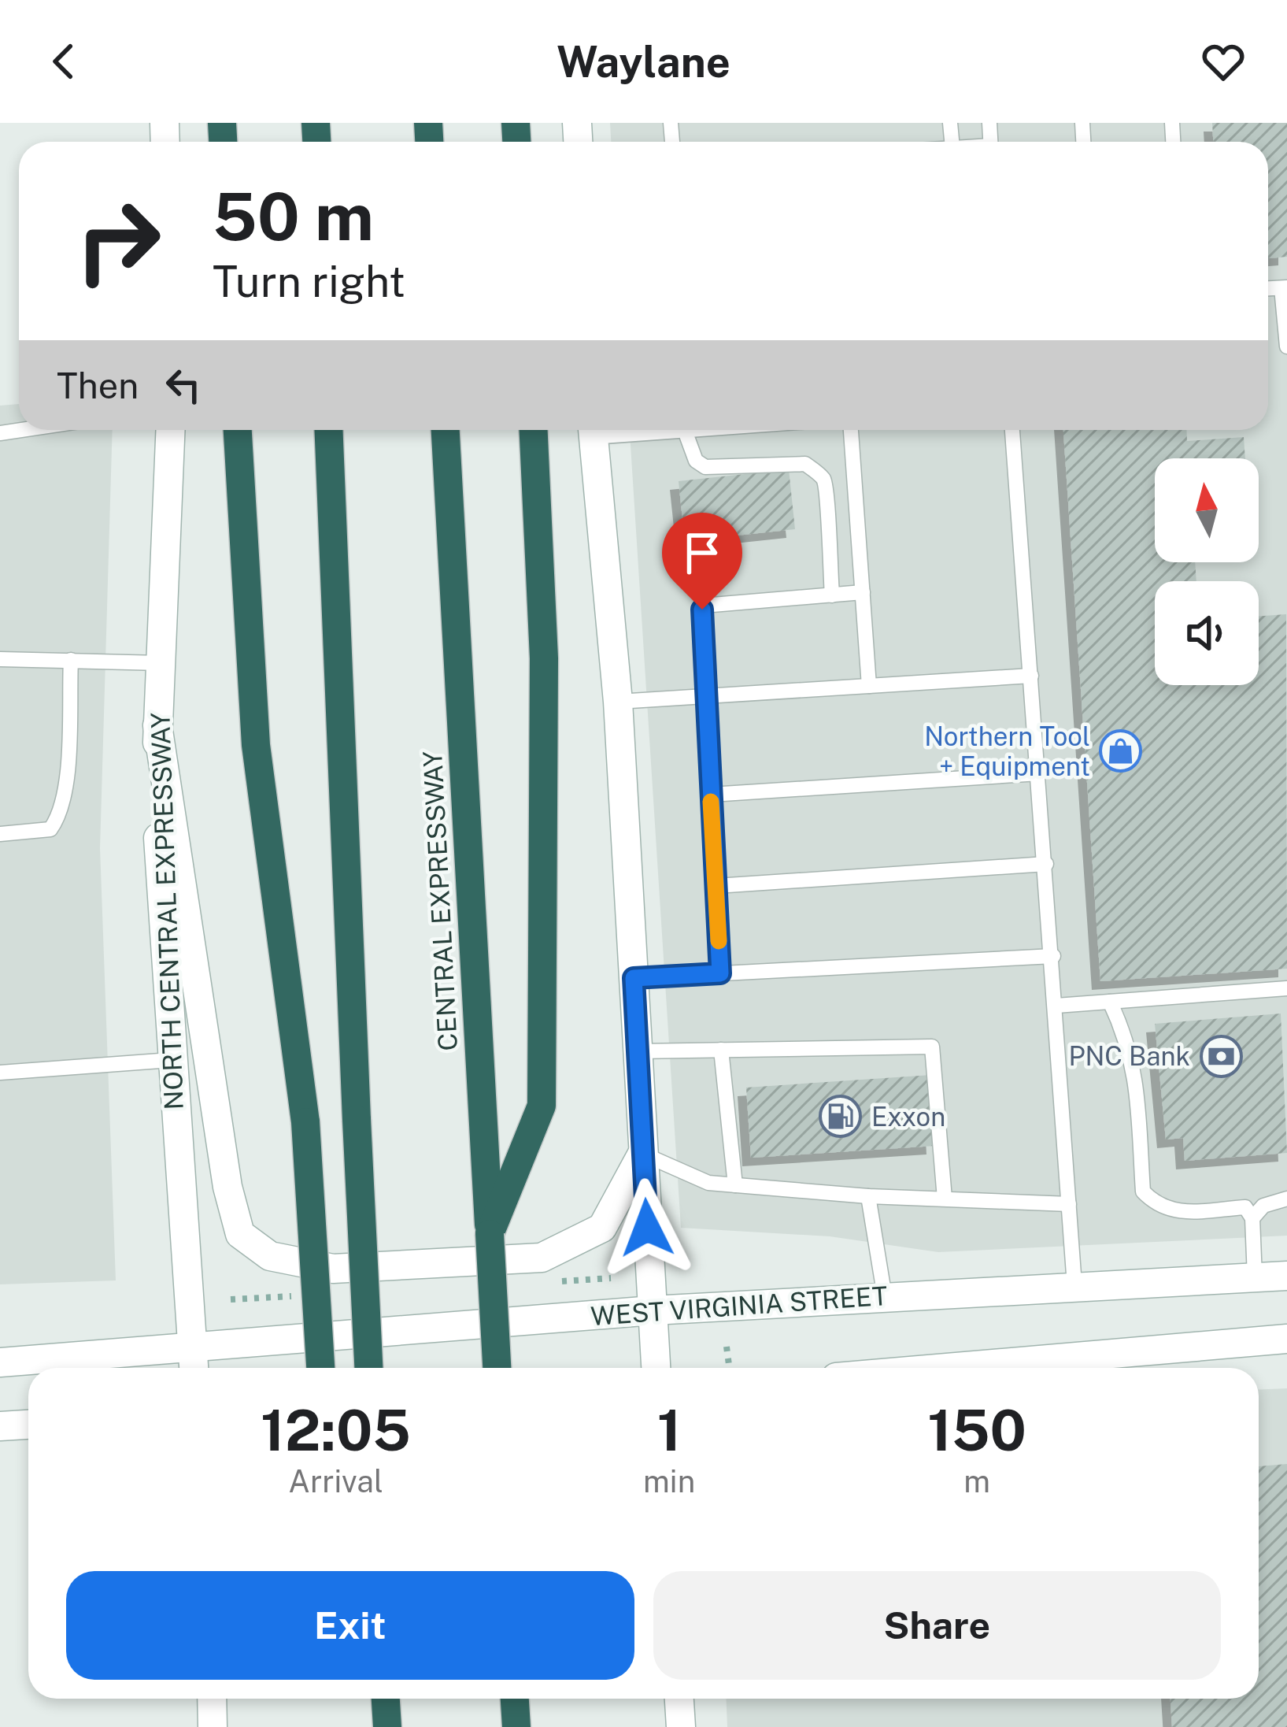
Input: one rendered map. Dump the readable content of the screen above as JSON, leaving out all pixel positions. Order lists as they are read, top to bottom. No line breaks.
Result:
{"streets":{"highway":["CENTRAL EXPRESSWAY"],"main road":["NORTH CENTRAL EXPRESSWAY","WEST VIRGINIA STREET"]},"crossings":[["NORTH CENTRAL EXPRESSWAY","WEST VIRGINIA STREET"]],"places":{"shop":["Northern Tool + Equipment"],"bank":["PNC Bank"],"fuel station":["Exxon"]},"north":"top","page":{"header":"Waylane","turn":["50 m","Turn right"],"then":"Then","eta":["12:05","Arrival","1","min","150","m"],"buttons":["Exit","Share"]}}
